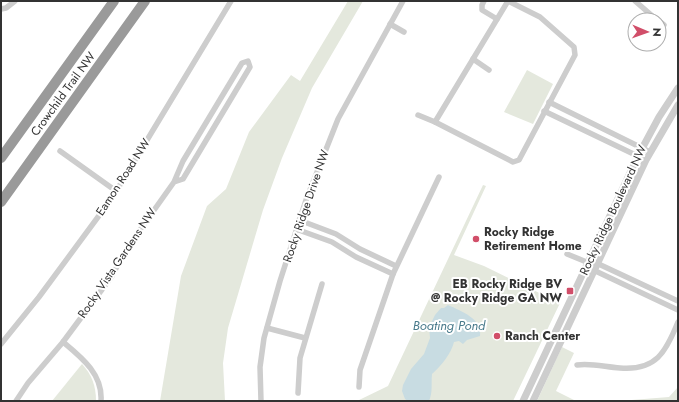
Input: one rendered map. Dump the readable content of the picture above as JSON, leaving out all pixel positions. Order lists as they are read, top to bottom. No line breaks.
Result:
{"streets":{"highway":["Crowchild Trail NW"],"street":["Eamon Road NW","Rocky Ridge Drive NW","Rocky Ridge Boulevard NW","Rocky Vista Gardens NW"]},"water":["Boating Pond"],"places":{"other":["Rocky Ridge Retirement Home","Ranch Center"],"transit":["EB Rocky Ridge BV @ Rocky Ridge GA NW"]},"north":"right"}
